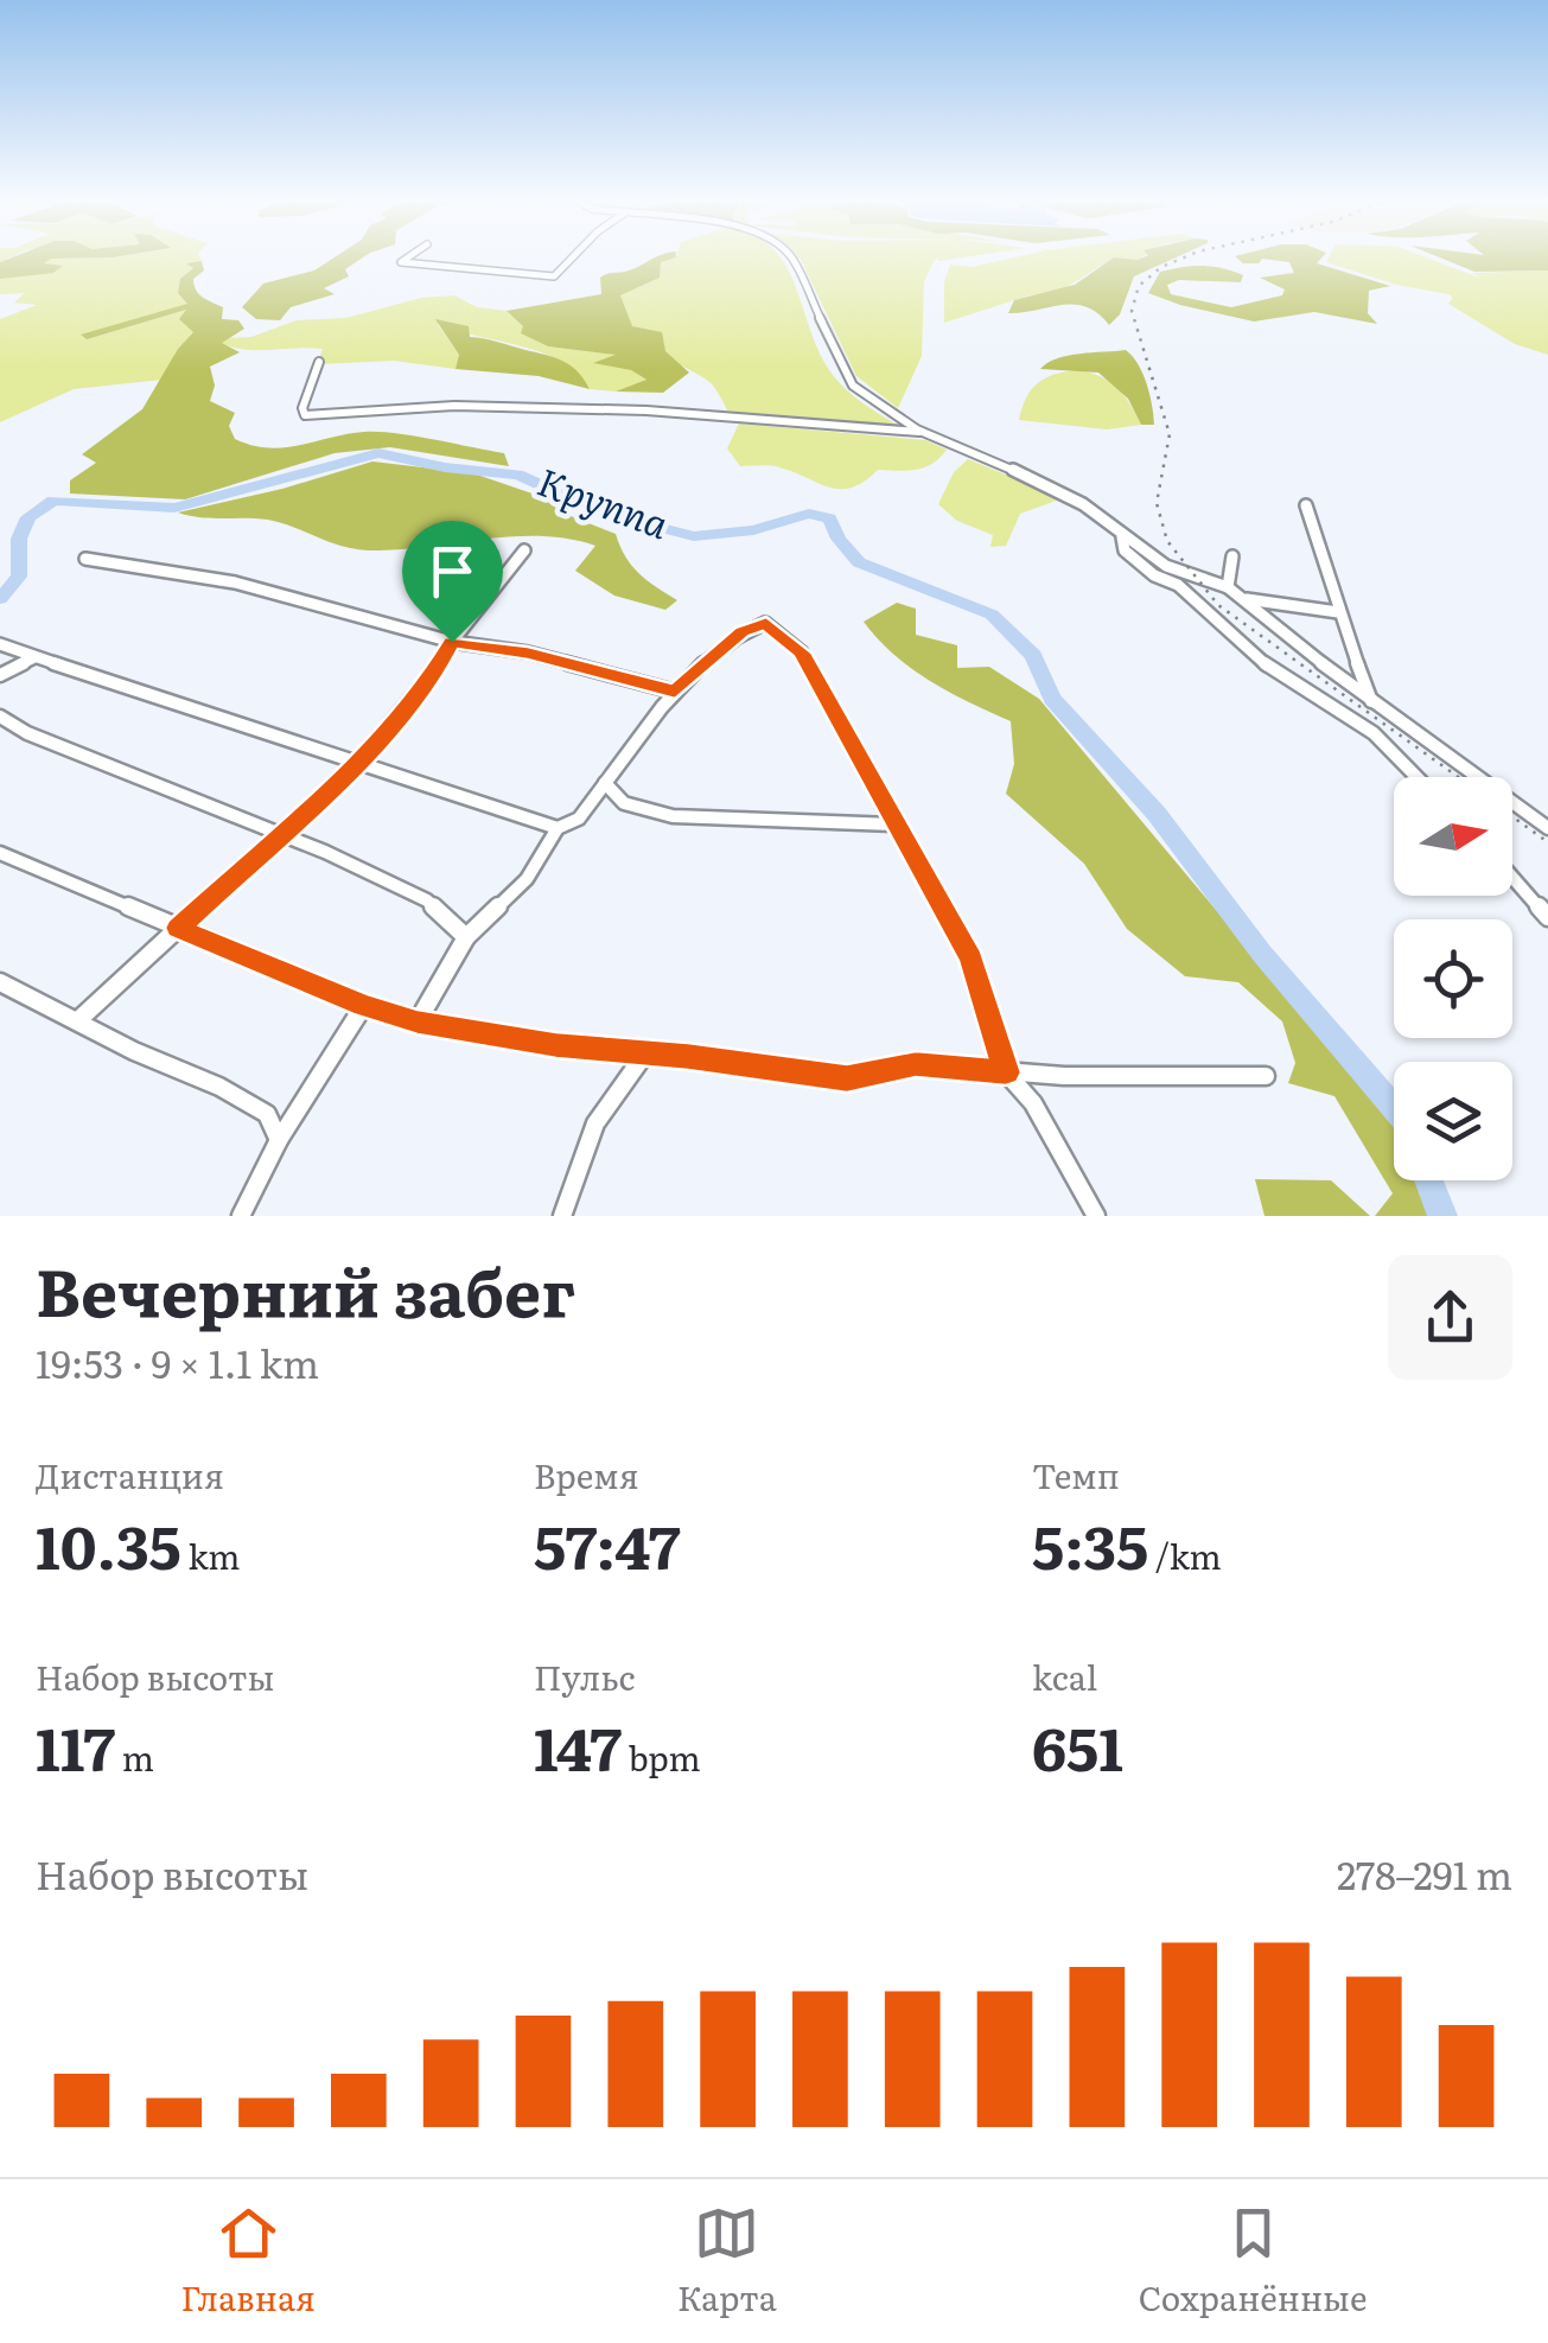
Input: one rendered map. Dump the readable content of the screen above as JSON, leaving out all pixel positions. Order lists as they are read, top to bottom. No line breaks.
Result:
{"water":["Круппа"],"north":"right","page":{"heading":["Вечерний забег","19:53 · 9 × 1.1 km"],"stats":[["Дистанция","10.35 km"],["Время","57:47"],["Темп","5:35 /km"],["Набор высоты","117 m"],["Пульс","147 bpm"],["kcal","651"]],"chart":["Набор высоты","278–291 m"],"tabs":["Главная","Карта","Сохранённые"]}}
